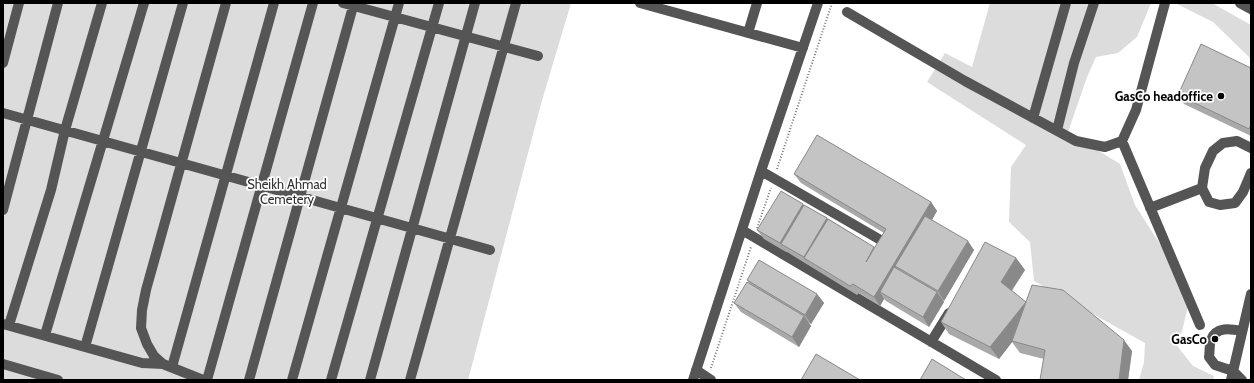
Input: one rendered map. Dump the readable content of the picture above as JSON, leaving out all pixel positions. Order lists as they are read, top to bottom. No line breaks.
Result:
{"parks":["Sheikh Ahmad Cemetery"],"places":["GasCo headoffice","GasCo"]}
